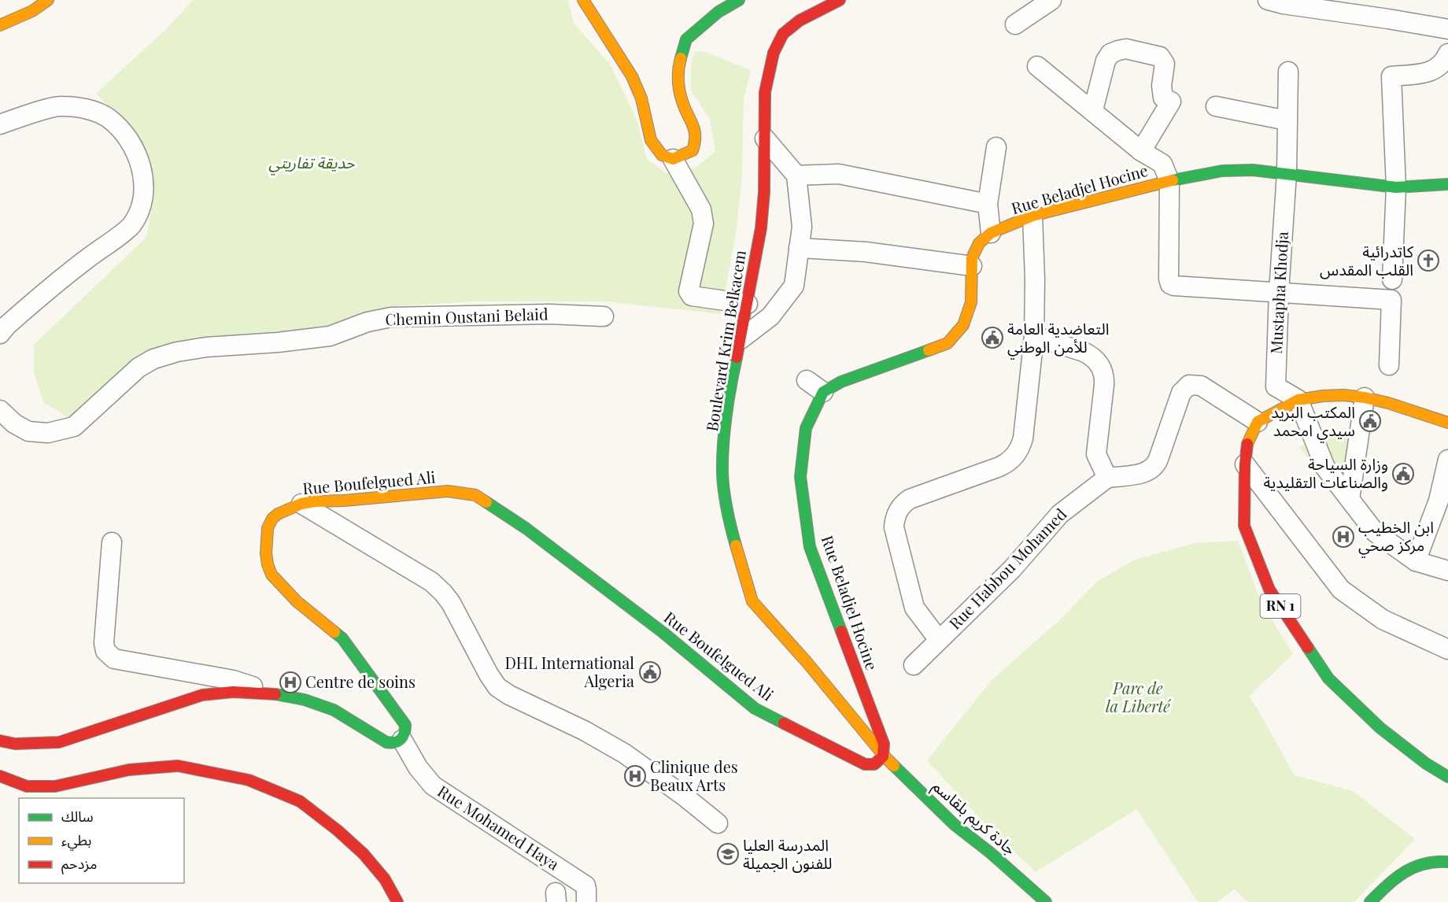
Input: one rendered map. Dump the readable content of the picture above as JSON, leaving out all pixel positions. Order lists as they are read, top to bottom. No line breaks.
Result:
{"streets":{"street":["Rue Beladjel Hocine","Mustapha Khodja","Chemin Oustani Belaid","Boulevard Krim Belkacem","Rue Boufelgued Ali","Rue Habbou Mohamed","RN 1","جادة كريم بلقاسم","Rue Mohamed Haya"]},"crossings":[["Rue Beladjel Hocine","Mustapha Khodja"],["Rue Beladjel Hocine","Boulevard Krim Belkacem"],["Rue Beladjel Hocine","Rue Boufelgued Ali"],["Rue Beladjel Hocine","جادة كريم بلقاسم"],["Boulevard Krim Belkacem","Rue Boufelgued Ali"],["Boulevard Krim Belkacem","جادة كريم بلقاسم"],["Rue Boufelgued Ali","جادة كريم بلقاسم"],["Rue Boufelgued Ali","Rue Mohamed Haya"]],"parks":["حديقة تفاريتي","Parc de la Liberté"],"places":{"church":["كاتدرائية القلب المقدس"],"public building":["التعاضدية العامة للأمن الوطني","المكتب البريد سيدي امحمد","وزارة السياحة والصناعات التقليدية","DHL International Algeria"],"hospital":["ابن الخطيب مركز صحي","Centre de soins","Clinique des Beaux Arts"],"school or university":["المدرسة العليا للفنون الجميلة"]},"legend":["سالك","بطيء","مزدحم"]}
